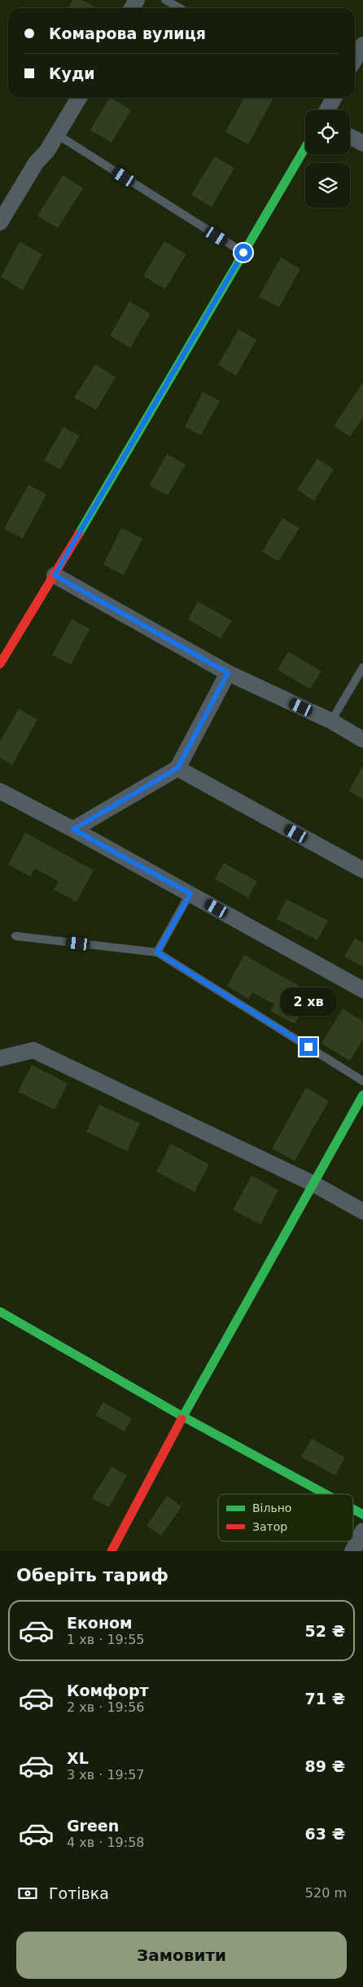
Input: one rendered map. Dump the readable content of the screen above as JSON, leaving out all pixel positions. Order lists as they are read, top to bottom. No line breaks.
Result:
{"legend":["Вільно","Затор"],"page":{"banner":["Комарова вулиця","Куди"],"bubble":"2 хв","heading":"Оберіть тариф","list":[{"name":"Економ","note":"1 хв · 19:55","value":"52 ₴"},{"name":"Комфорт","note":"2 хв · 19:56","value":"71 ₴"},{"name":"XL","note":"3 хв · 19:57","value":"89 ₴"},{"name":"Green","note":"4 хв · 19:58","value":"63 ₴"}],"pay":["Готівка","520 m"],"buttons":"Замовити"}}
